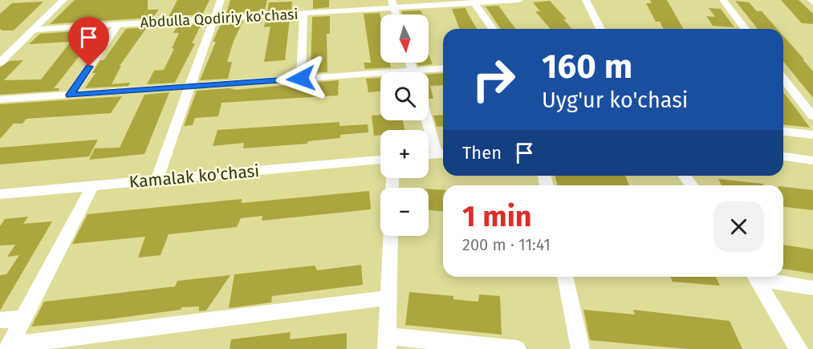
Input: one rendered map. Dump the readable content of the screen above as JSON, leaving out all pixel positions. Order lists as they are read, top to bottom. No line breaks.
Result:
{"streets":{"street":["Abdulla Qodiriy ko'chasi","Kamalak ko'chasi"]},"north":"bottom","page":{"map_buttons":["+","−"],"turn":["160 m","Uyg'ur ko'chasi"],"then":"Then","heading":["1 min","200 m · 11:41"]}}
